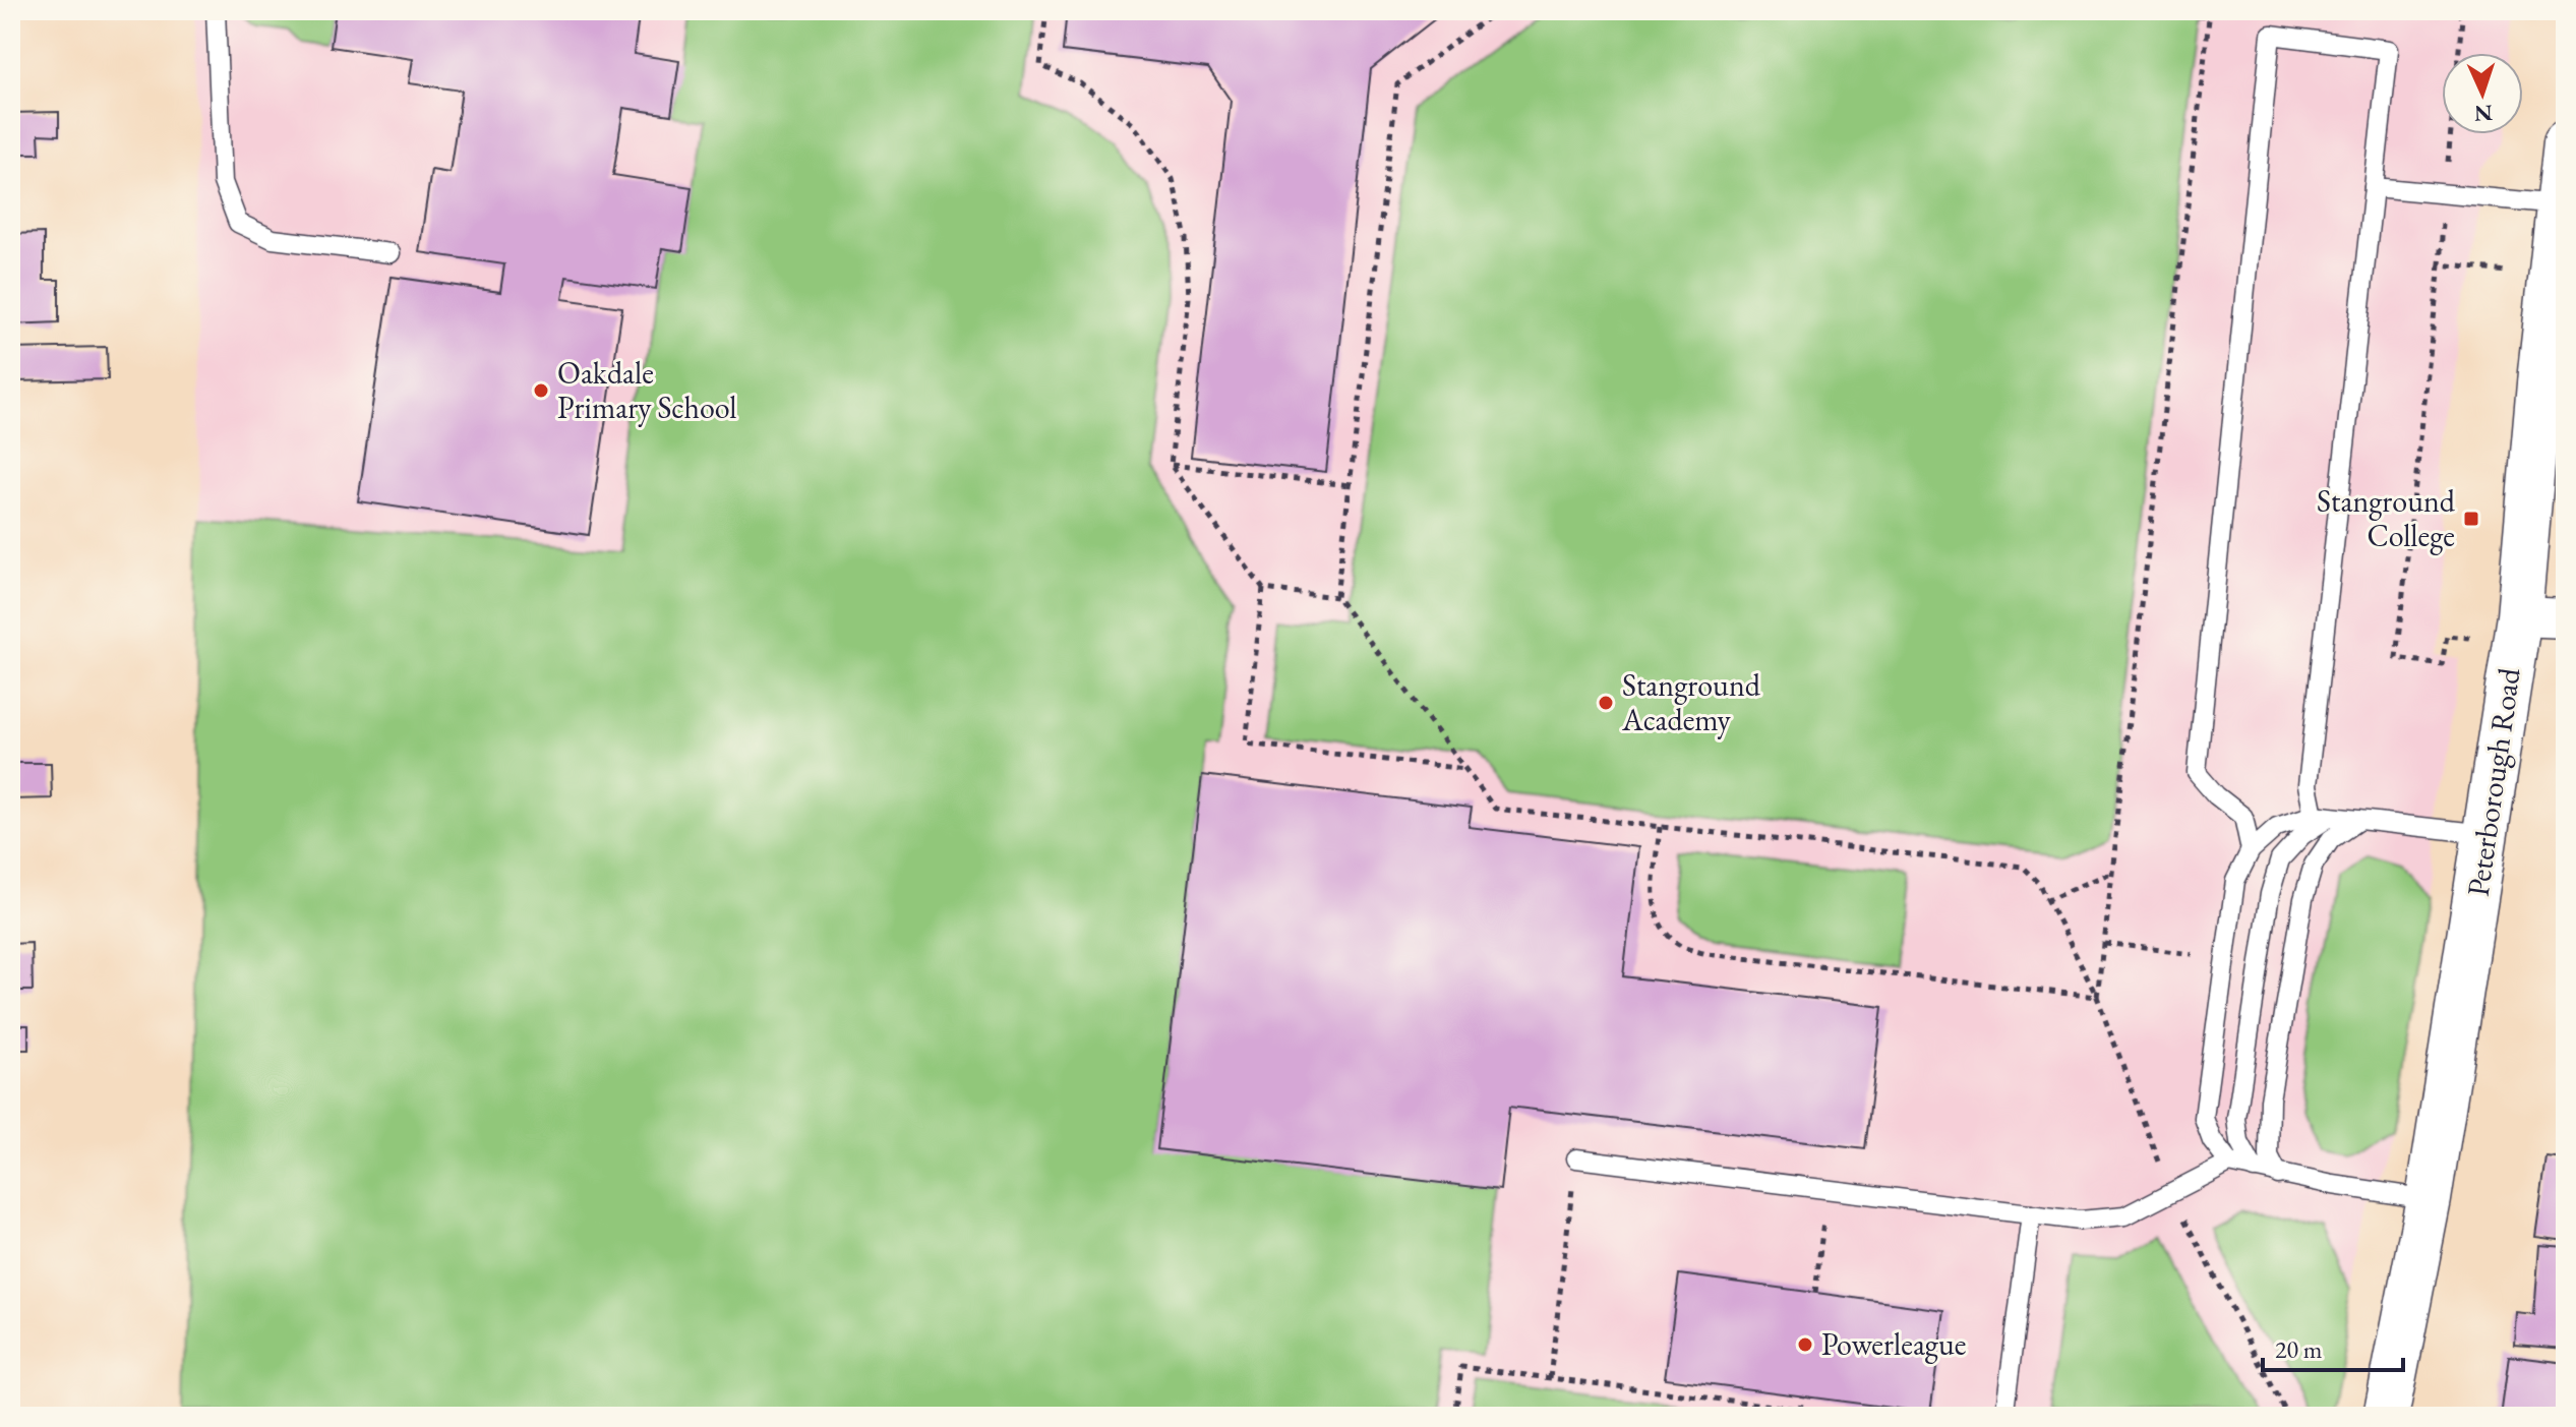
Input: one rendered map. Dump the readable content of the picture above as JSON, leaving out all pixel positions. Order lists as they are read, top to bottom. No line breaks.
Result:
{"streets":{"main road":["Peterborough Road"]},"places":{"other":["Oakdale Primary School","Stanground Academy","Powerleague"],"transit":["Stanground College"]},"scale_bar":"20 m","north":"bottom"}
